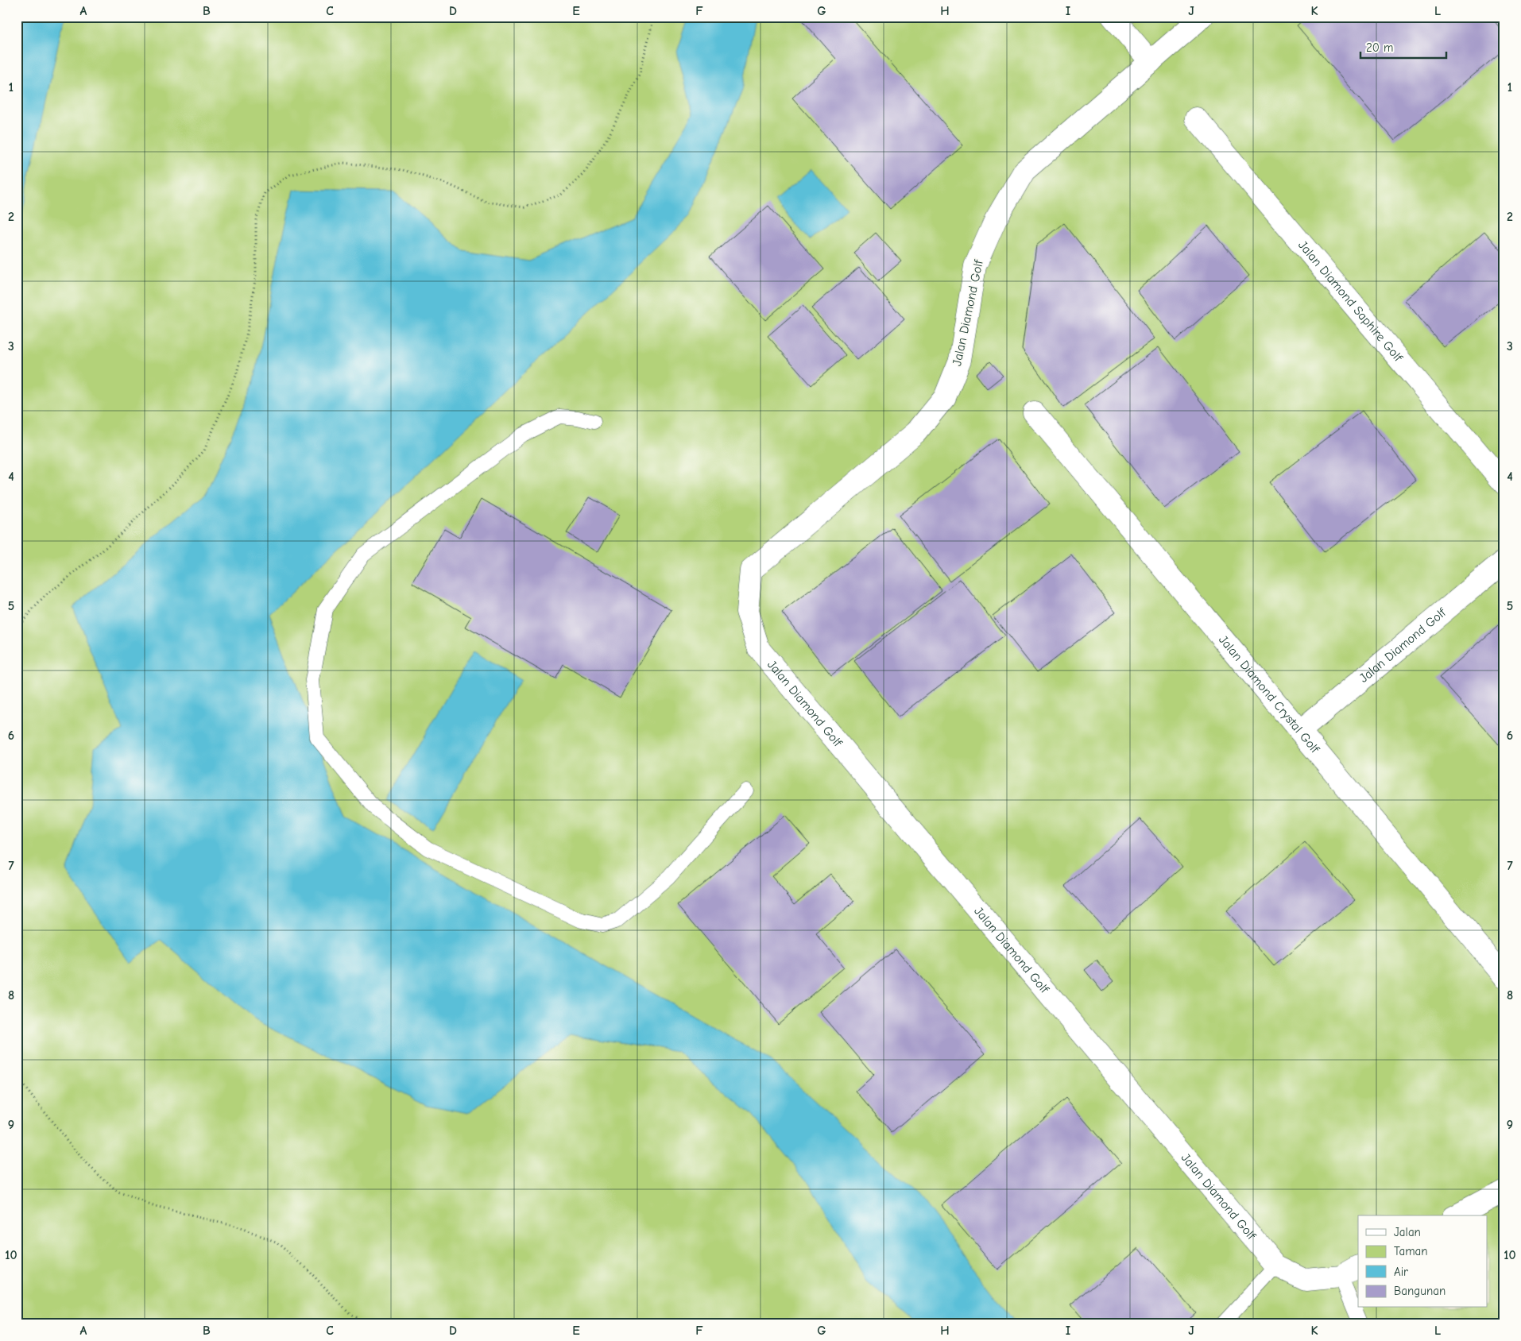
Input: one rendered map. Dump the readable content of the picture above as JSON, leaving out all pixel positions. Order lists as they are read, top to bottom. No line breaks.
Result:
{"streets":{"street":["Jalan Diamond Saphire Golf","Jalan Diamond Golf","Jalan Diamond Crystal Golf"]},"crossings":[["Jalan Diamond Golf","Jalan Diamond Crystal Golf"]],"legend":["Jalan","Taman","Air","Bangunan"],"scale_bar":"20 m","grid":{"columns":["A","B","C","D","E","F","G","H","I","J","K","L"],"rows":["1","2","3","4","5","6","7","8","9","10"]}}
